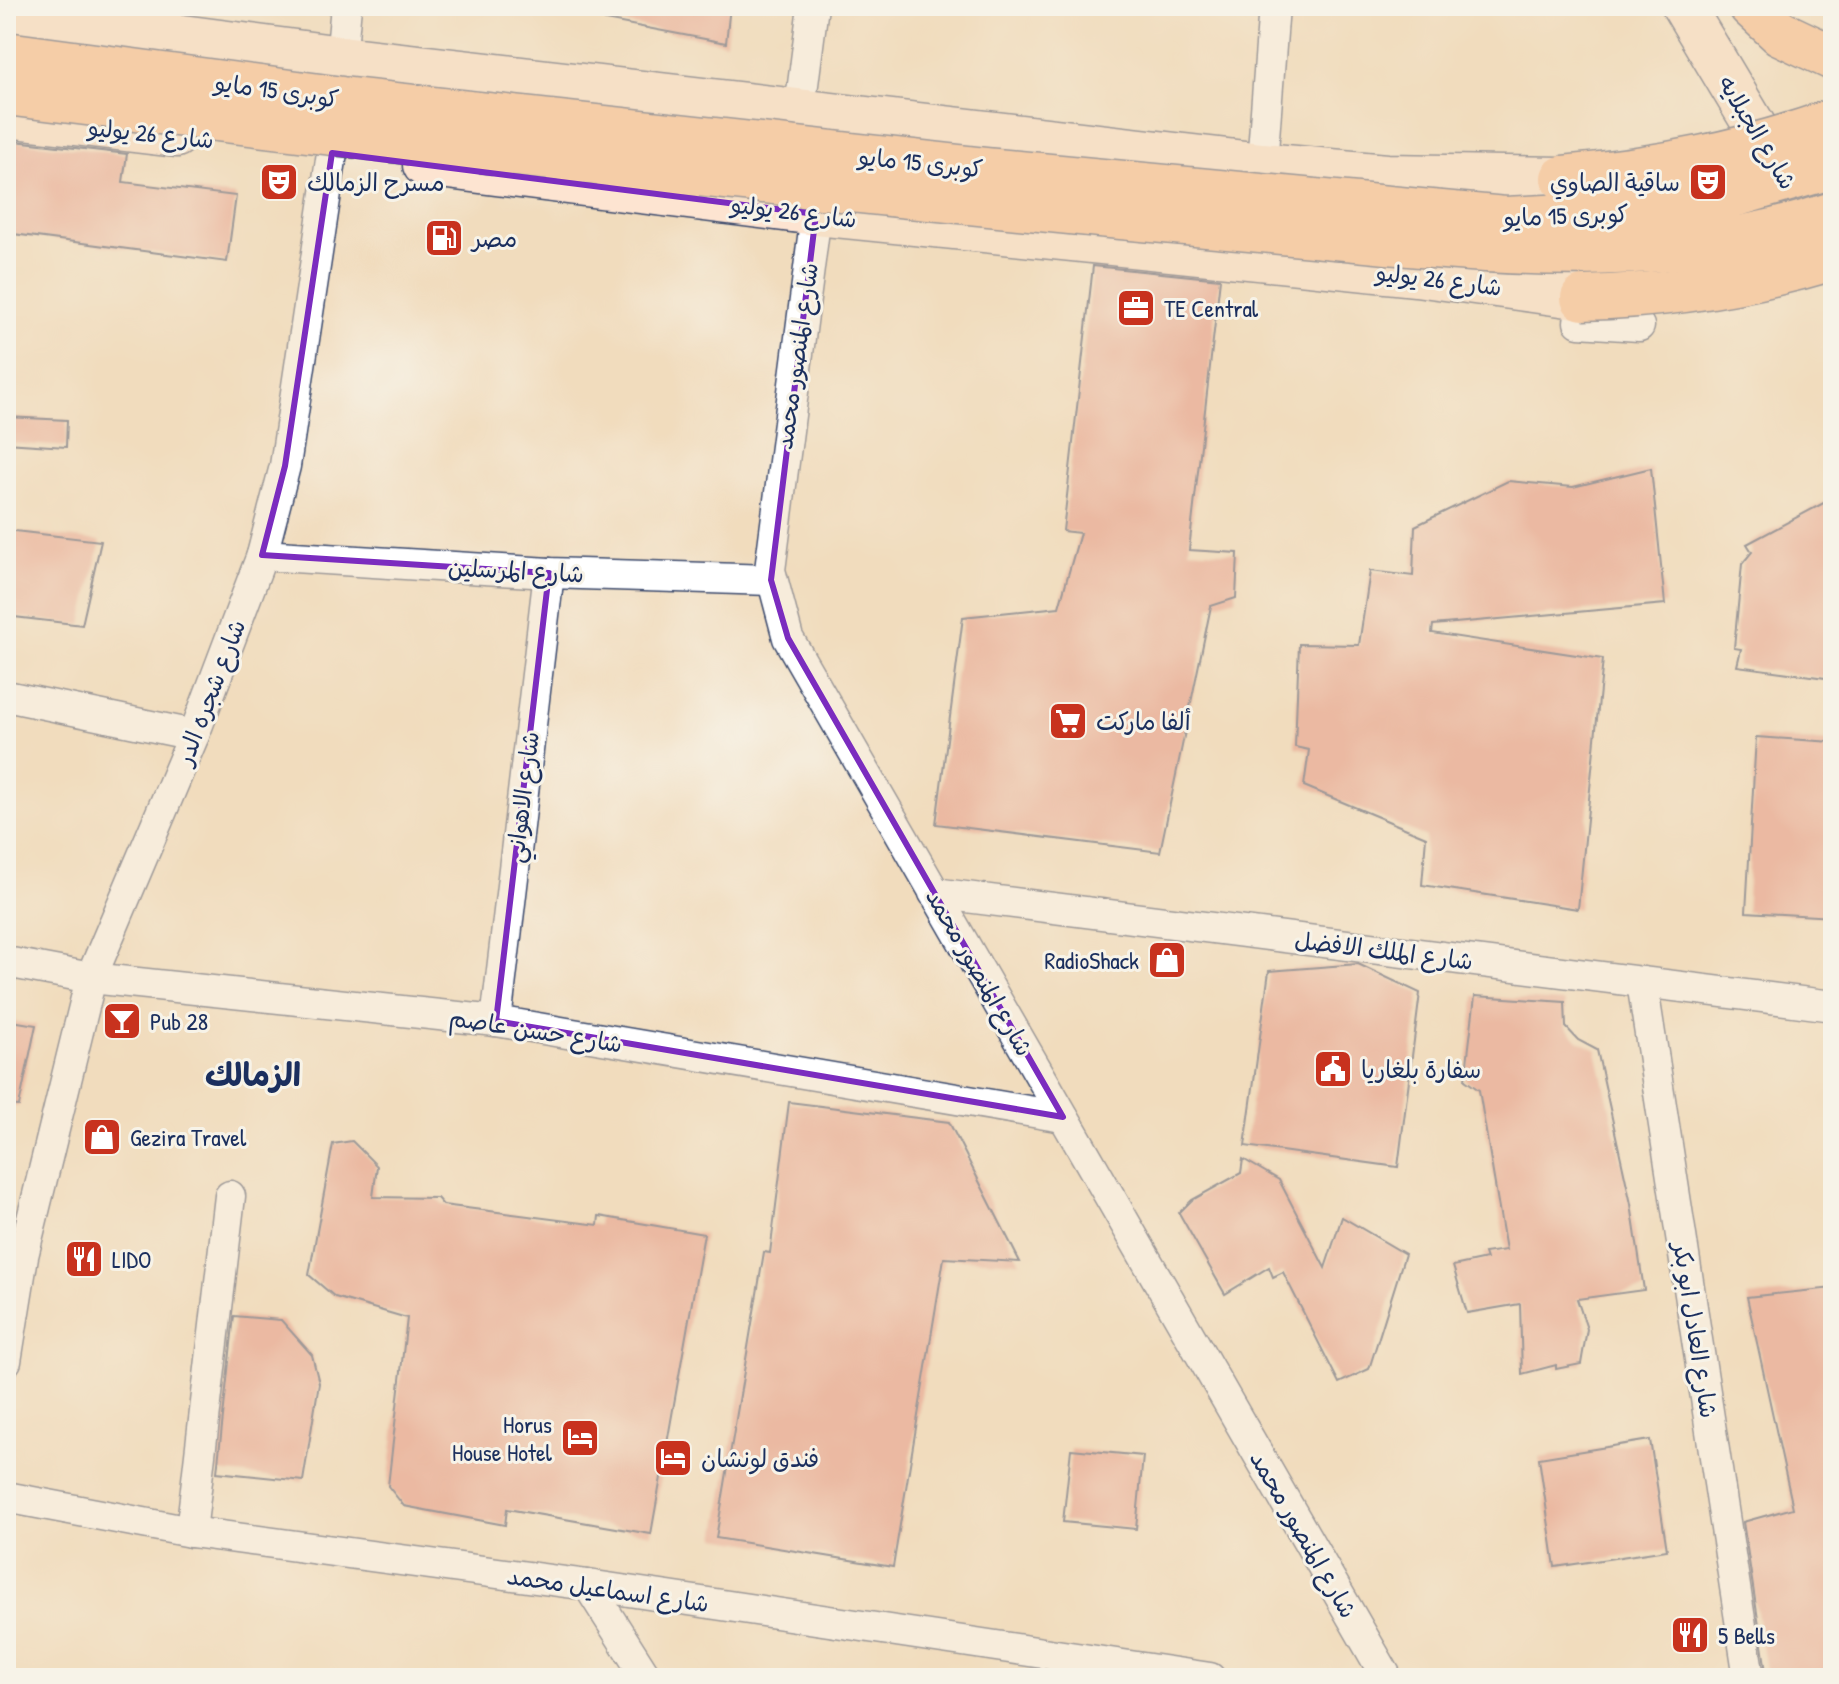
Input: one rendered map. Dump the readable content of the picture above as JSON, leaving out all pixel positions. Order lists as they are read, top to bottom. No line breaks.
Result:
{"streets":{"highway":["كوبرى 15 مايو"],"street":["شارع الجبلايه","شارع 26 يوليو","شارع المنصور محمد","شارع المرسلين","شارع شجره الدر","شارع الاهواني","شارع الملك الافضل","شارع حسن عاصم","شارع العادل ابو بكر","شارع اسماعيل محمد"]},"crossings":[["شارع 26 يوليو","شارع المنصور محمد"],["شارع 26 يوليو","شارع شجره الدر"],["شارع المنصور محمد","شارع المرسلين"],["شارع المنصور محمد","شارع الملك الافضل"],["شارع المنصور محمد","شارع حسن عاصم"],["شارع المرسلين","شارع شجره الدر"],["شارع المرسلين","شارع الاهواني"],["شارع شجره الدر","شارع حسن عاصم"],["شارع الاهواني","شارع حسن عاصم"],["شارع الملك الافضل","شارع العادل ابو بكر"]],"districts":["الزمالك"],"places":{"theatre":["مسرح الزمالك","ساقية الصاوي"],"fuel station":["مصر"],"office":["TE Central"],"supermarket":["ألفا ماركت"],"shop":["RadioShack","Gezira Travel"],"bar":["Pub 28"],"public building":["سفارة بلغاريا"],"restaurant":["LIDO","5 Bells"],"hotel":["Horus House Hotel","فندق لونشان"]}}
